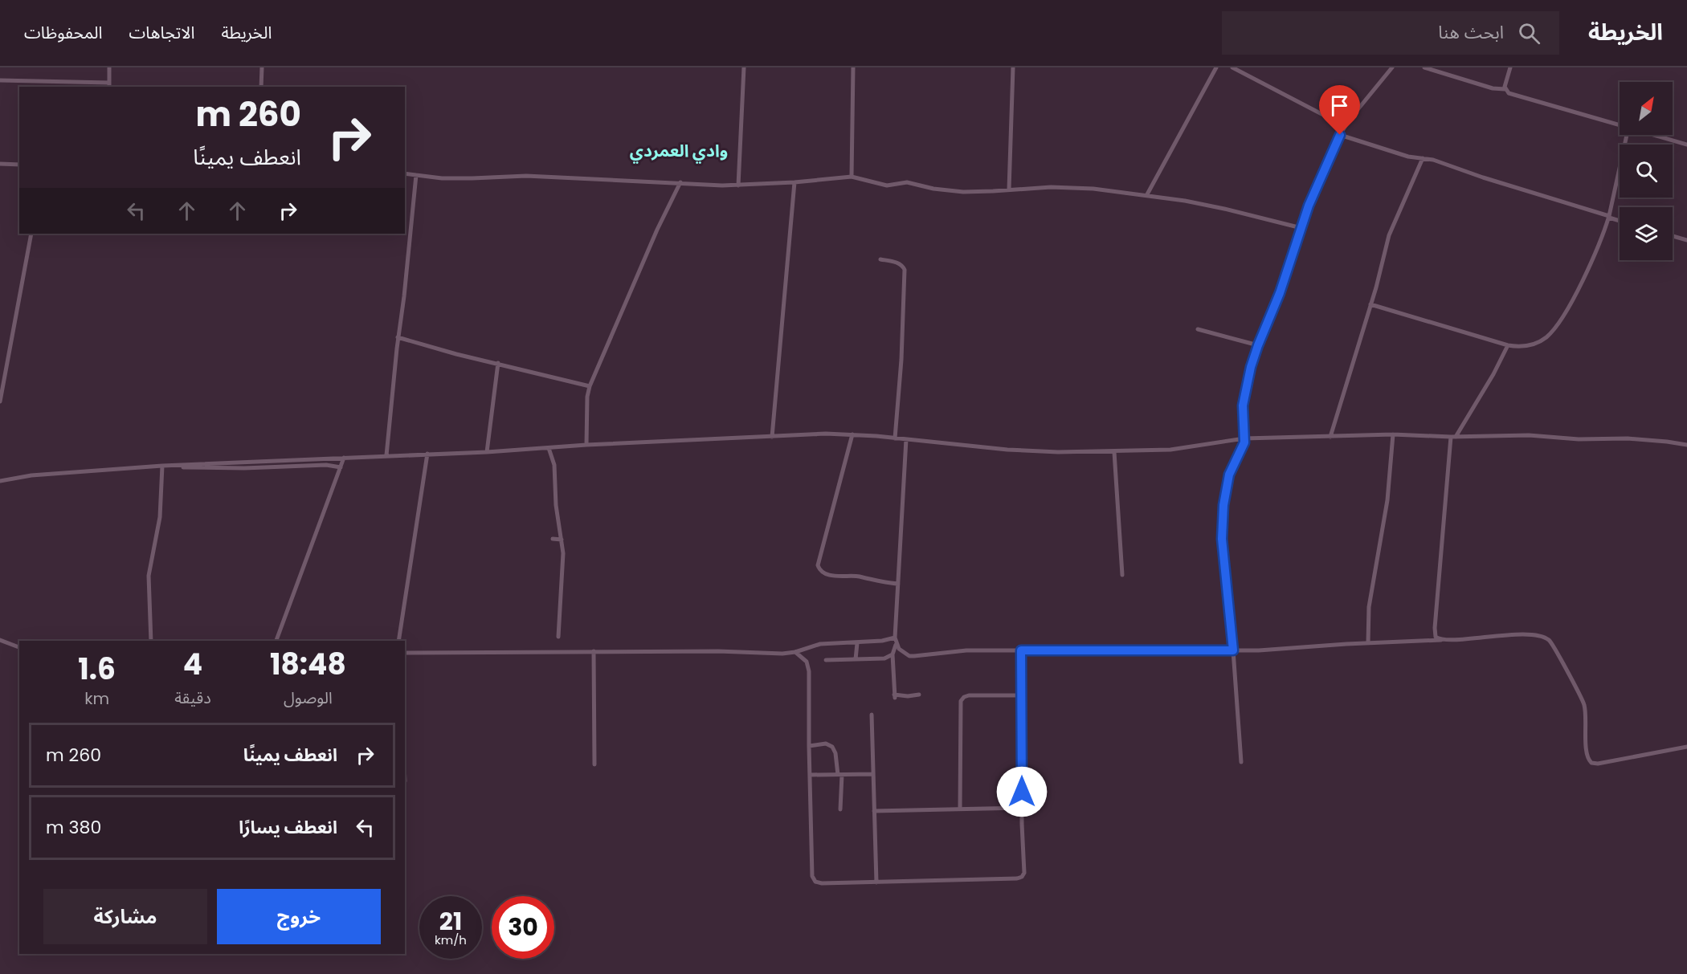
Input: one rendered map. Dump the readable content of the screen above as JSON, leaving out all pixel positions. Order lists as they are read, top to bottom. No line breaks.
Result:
{"districts":["وادي العمردي"],"north":"top right","page":{"header":"الخريطة","search":"ابحث هنا","nav":["الخريطة","الاتجاهات","المحفوظات"],"turn":["260 m","انعطف يمينًا"],"eta":["18:48","الوصول","4","دقيقة","1.6","km"],"list":[{"name":"انعطف يمينًا","value":"260 m"},{"name":"انعطف يسارًا","value":"380 m"}],"buttons":["خروج","مشاركة"],"speed":"21 km/h","limit":"30"}}
